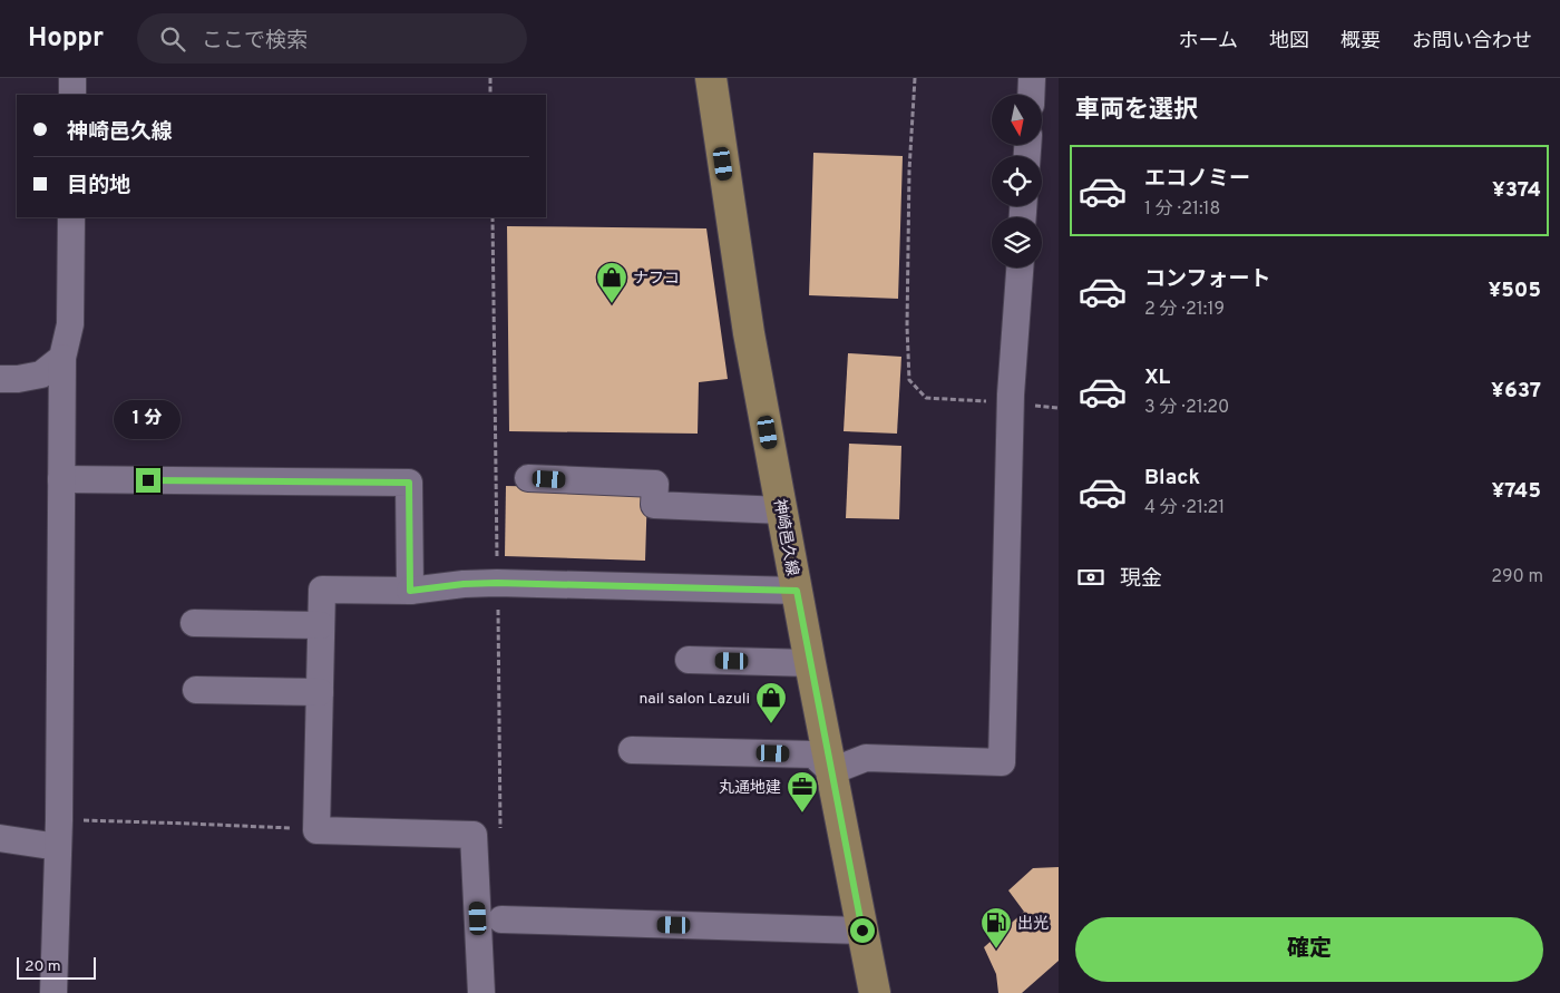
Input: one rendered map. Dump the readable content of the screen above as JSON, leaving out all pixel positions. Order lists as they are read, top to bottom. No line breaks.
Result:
{"streets":{"main road":["神崎邑久線"]},"places":{"shop":["ナフコ","nail salon Lazuli"],"office":["丸通地建"],"fuel station":["出光"]},"scale_bar":"20 m","north":"bottom","page":{"header":"Hoppr","search":"ここで検索","nav":["ホーム","地図","概要","お問い合わせ"],"heading":"車両を選択","banner":["神崎邑久線","目的地"],"list":[{"name":"エコノミー","note":"1 分 · 21:18","value":"¥374"},{"name":"コンフォート","note":"2 分 · 21:19","value":"¥505"},{"name":"XL","note":"3 分 · 21:20","value":"¥637"},{"name":"Black","note":"4 分 · 21:21","value":"¥745"}],"bubble":"1 分","pay":["現金","290 m"],"buttons":"確定","scale":"20 m"}}
